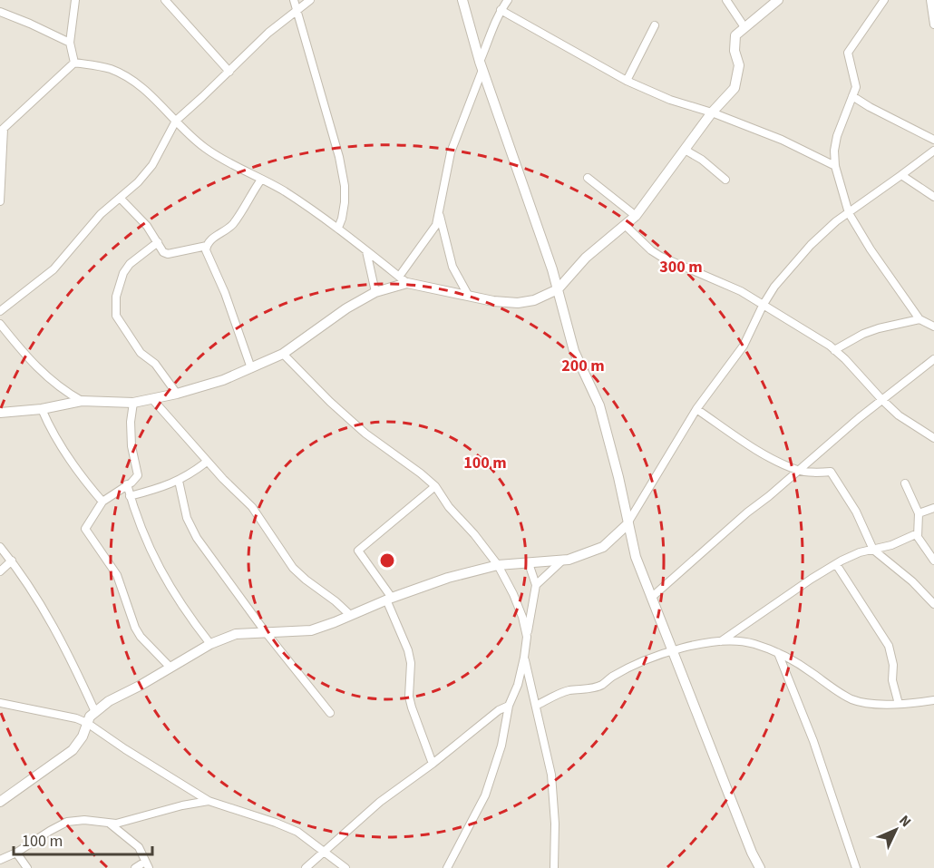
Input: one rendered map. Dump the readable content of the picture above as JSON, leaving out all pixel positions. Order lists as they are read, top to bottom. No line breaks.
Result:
{"scale_bar":"100 m","north":"top right","rings":["300 m","200 m","100 m"]}
